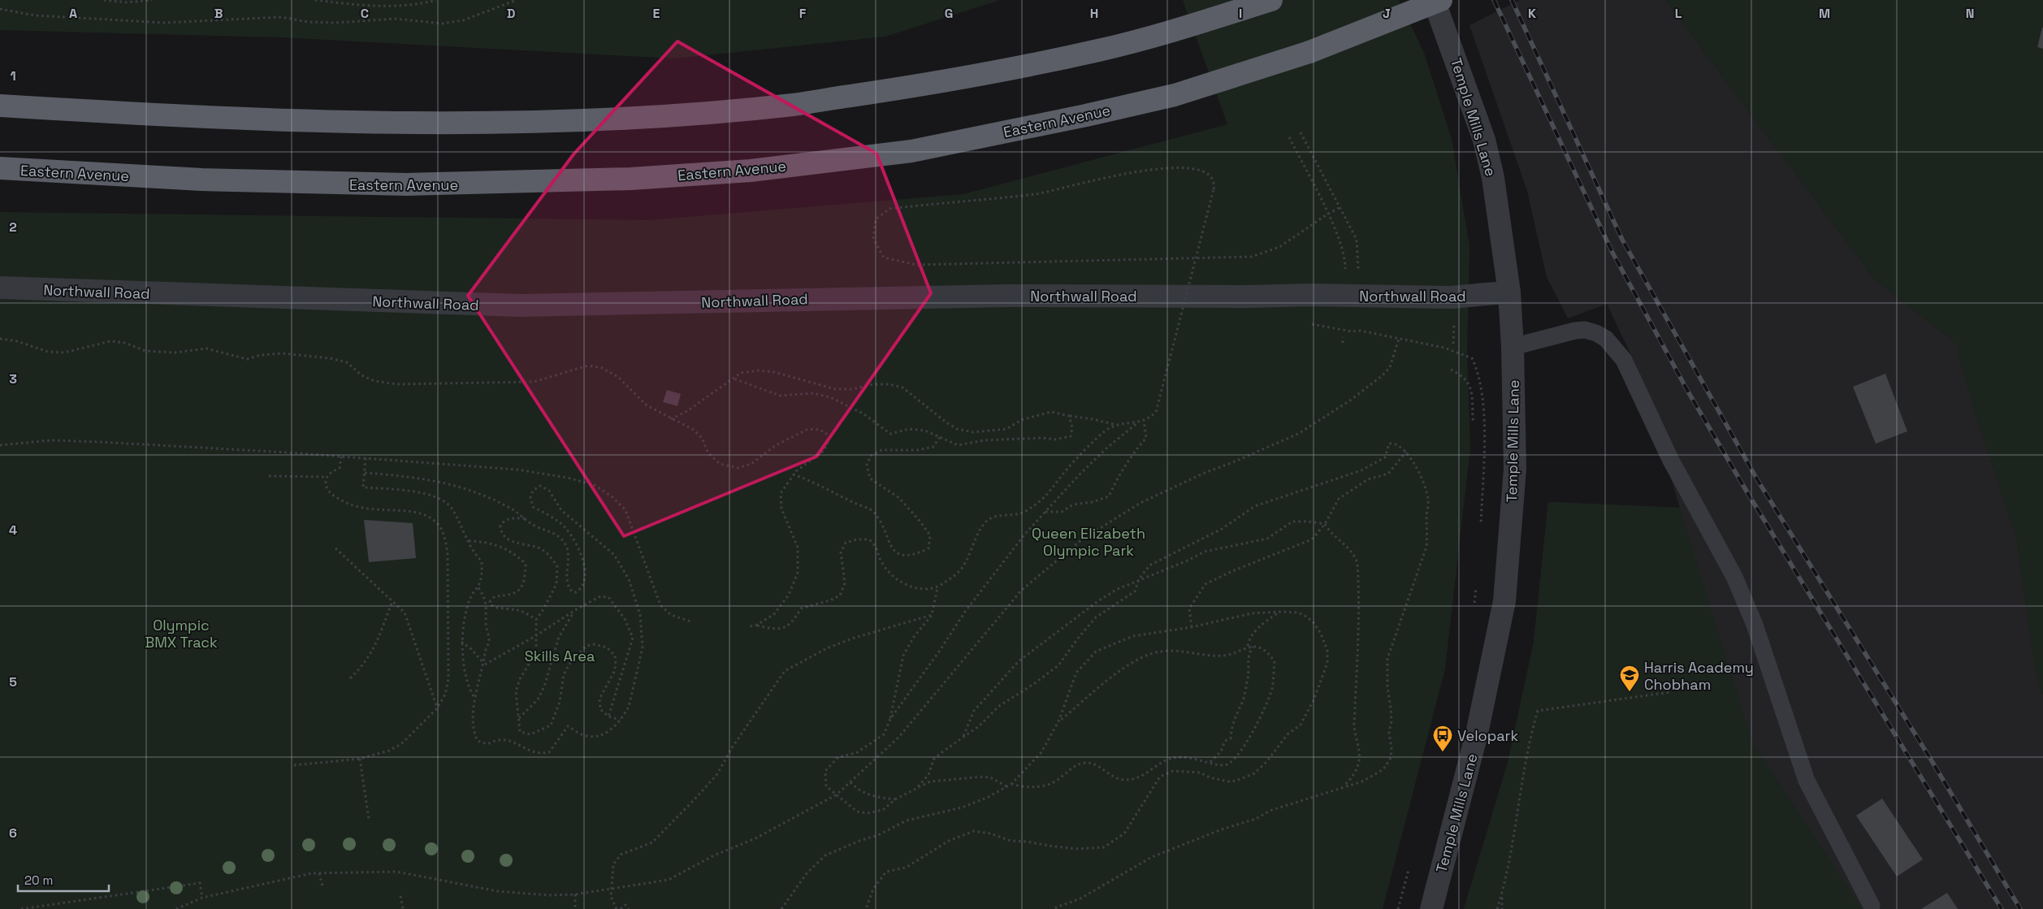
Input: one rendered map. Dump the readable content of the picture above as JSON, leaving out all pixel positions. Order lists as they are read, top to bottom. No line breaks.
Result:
{"streets":{"highway":["Eastern Avenue"],"street":["Temple Mills Lane","Northwall Road"]},"crossings":[["Temple Mills Lane","Northwall Road"]],"parks":["Queen Elizabeth Olympic Park","Olympic BMX Track","Skills Area"],"places":{"school or university":["Harris Academy Chobham"],"bus stop":["Velopark"]},"scale_bar":"20 m","grid":{"columns":["A","B","C","D","E","F","G","H","I","J","K","L","M","N"],"rows":["1","2","3","4","5","6"]}}
